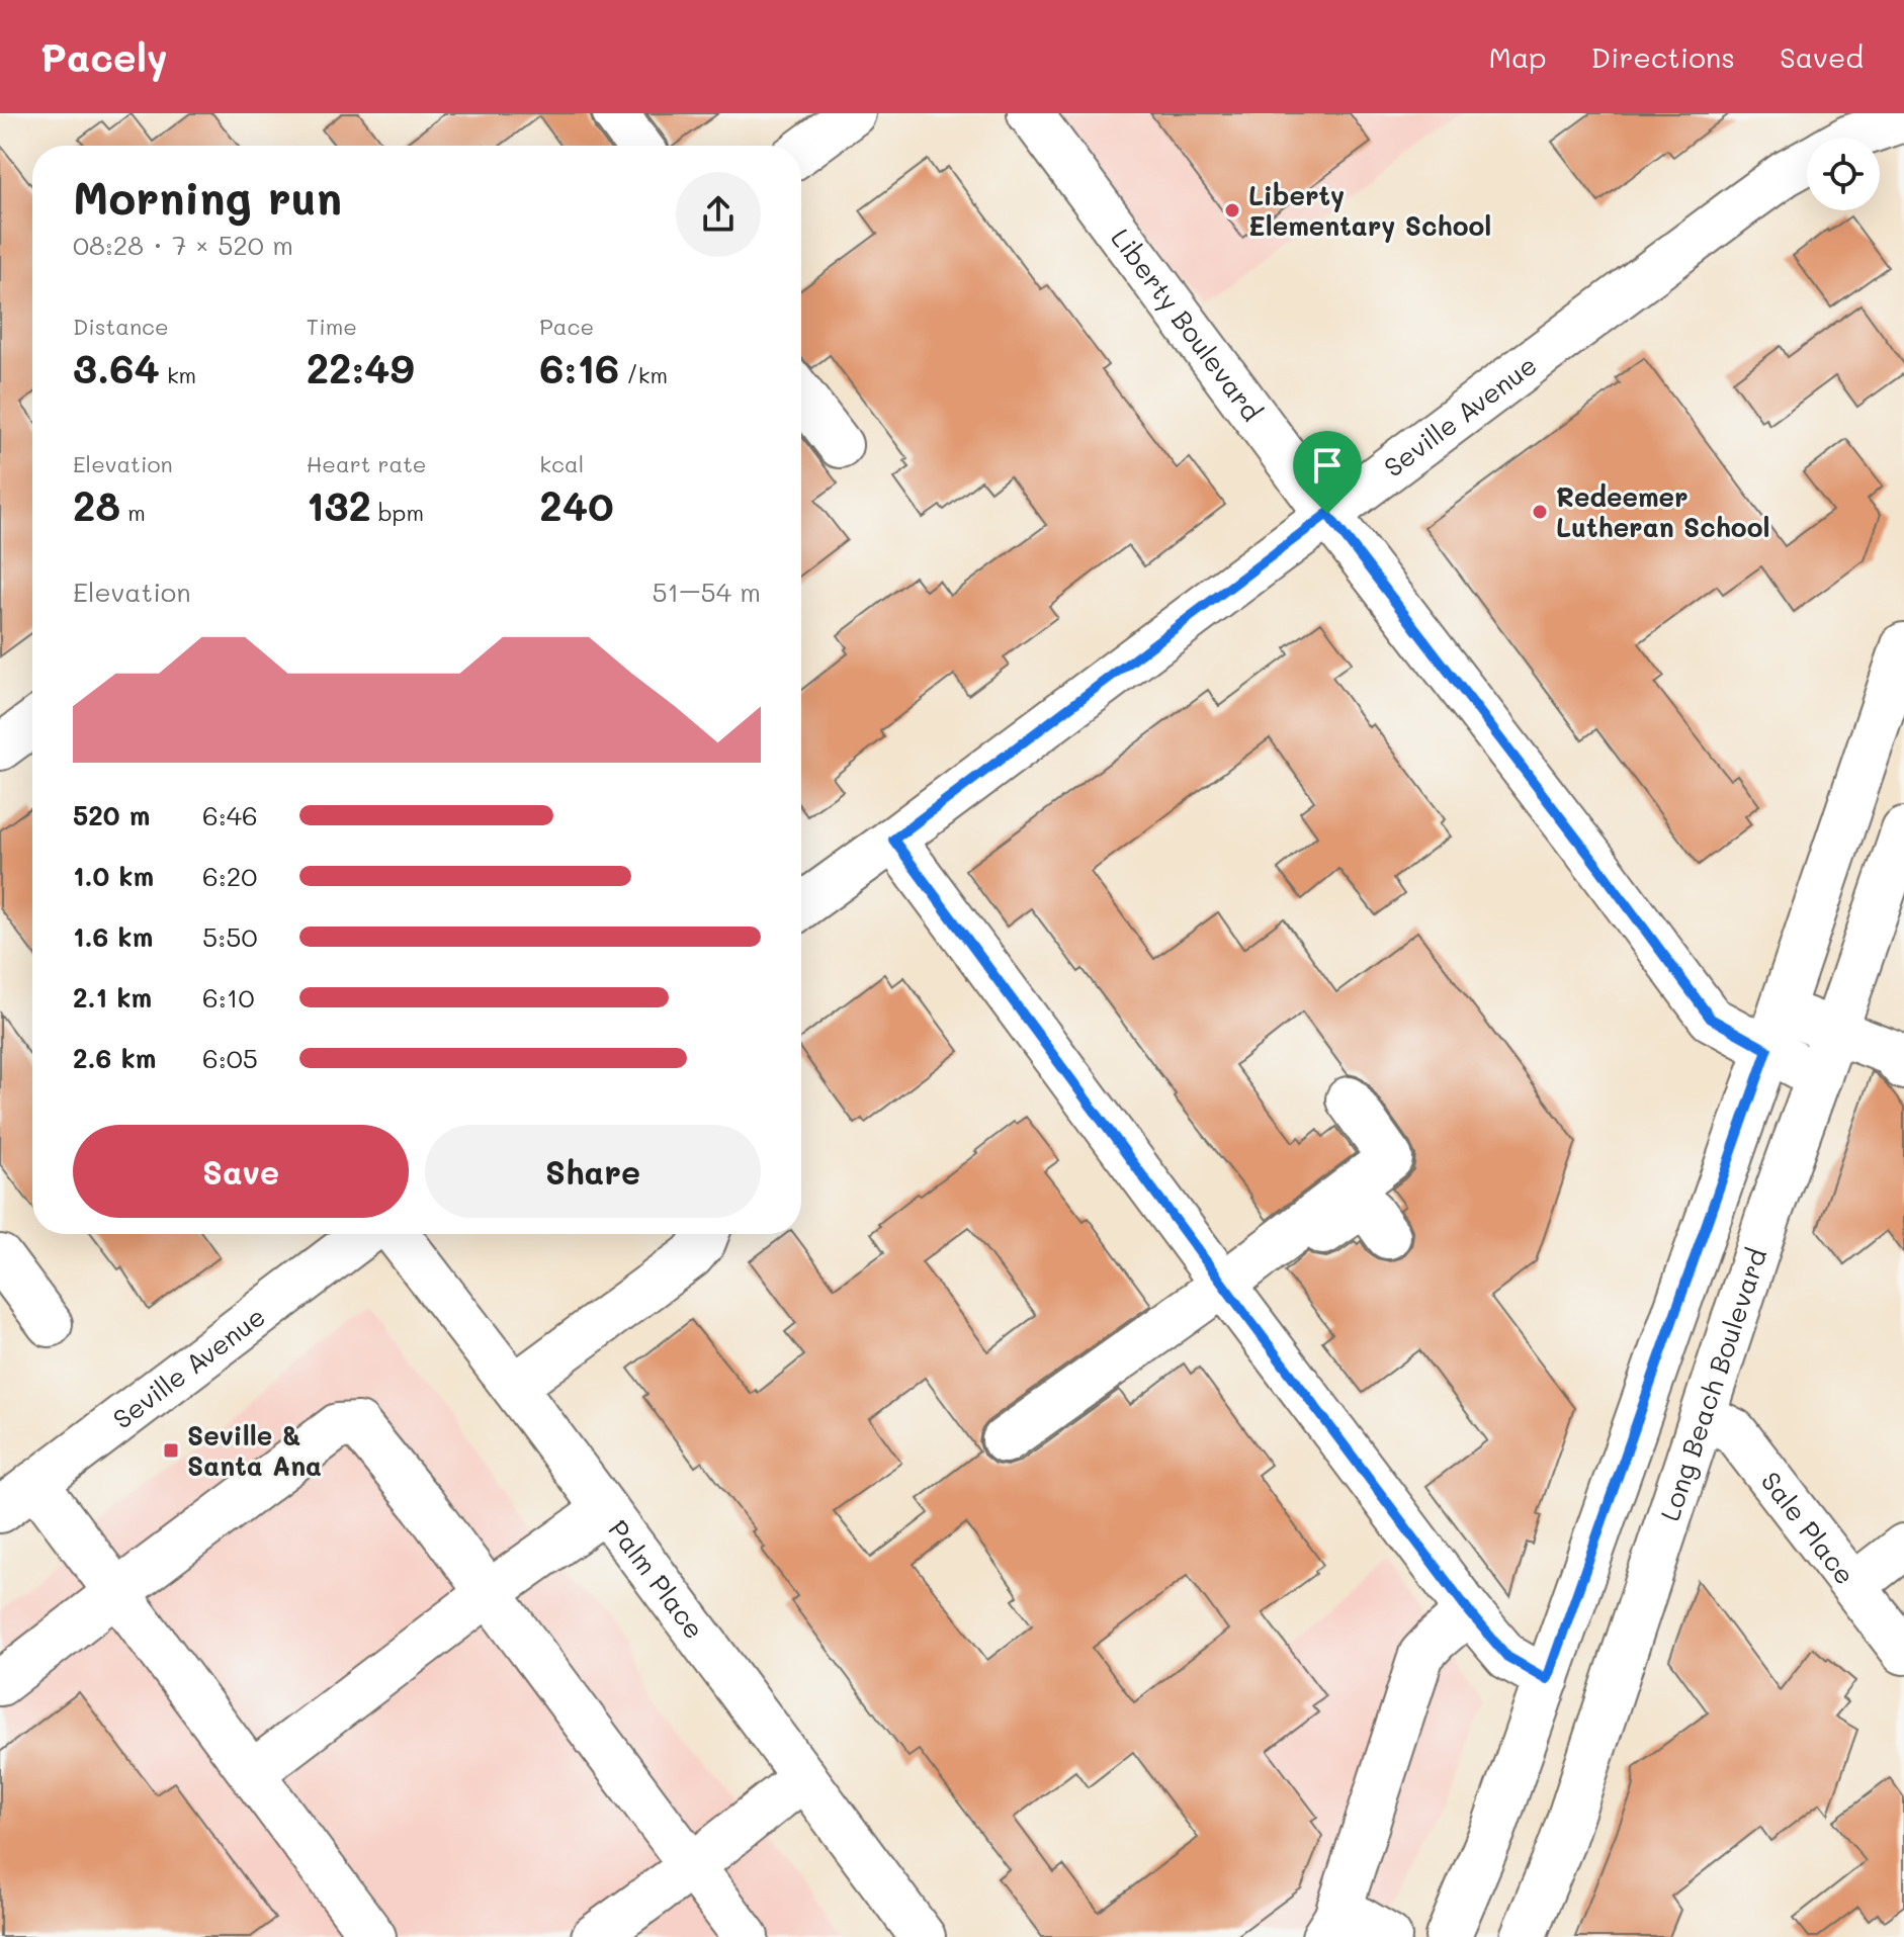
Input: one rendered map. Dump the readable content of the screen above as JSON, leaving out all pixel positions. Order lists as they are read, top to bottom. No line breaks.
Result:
{"streets":{"street":["Liberty Boulevard","Seville Avenue","Long Beach Boulevard","Sale Place","Palm Place"]},"crossings":[["Liberty Boulevard","Seville Avenue"],["Liberty Boulevard","Long Beach Boulevard"],["Long Beach Boulevard","Sale Place"]],"places":{"other":["Liberty Elementary School","Redeemer Lutheran School"],"transit":["Seville & Santa Ana"]},"page":{"header":"Pacely","nav":["Map","Directions","Saved"],"heading":["Morning run","08:28 · 7 × 520 m"],"stats":[["Distance","3.64 km"],["Time","22:49"],["Pace","6:16 /km"],["Elevation","28 m"],["Heart rate","132 bpm"],["kcal","240"]],"chart":["Elevation","51–54 m"],"list":[{"name":"520 m","note":"6:46"},{"name":"1.0 km","note":"6:20"},{"name":"1.6 km","note":"5:50"},{"name":"2.1 km","note":"6:10"},{"name":"2.6 km","note":"6:05"}],"buttons":["Save","Share"]}}
